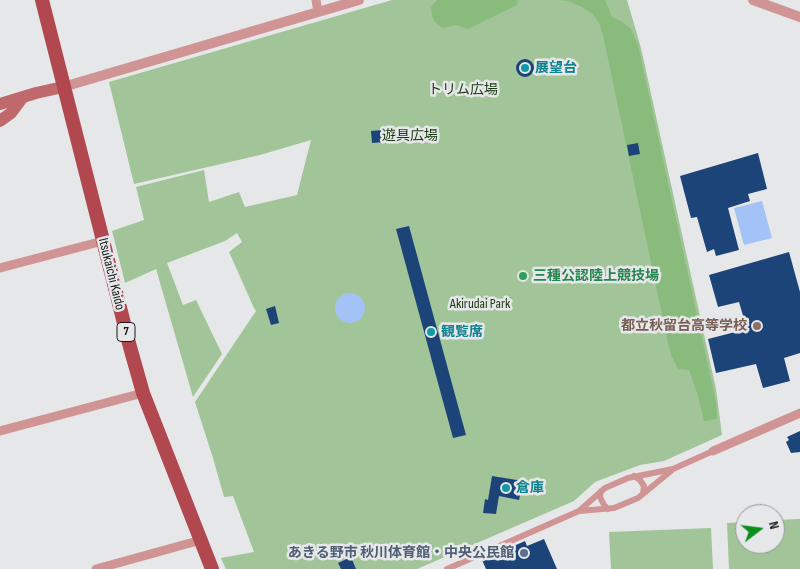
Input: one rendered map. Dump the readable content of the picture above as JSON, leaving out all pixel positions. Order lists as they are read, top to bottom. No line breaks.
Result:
{"streets":{"main road":["Itsukaichi Kaido","7"]},"parks":["トリム広場","遊具広場","Akirudai Park"],"places":["展望台","三種公認陸上競技場","都立秋留台高等学校","観覧席","倉庫","あきる野市 秋川体育館・中央公民館"],"north":"right"}
